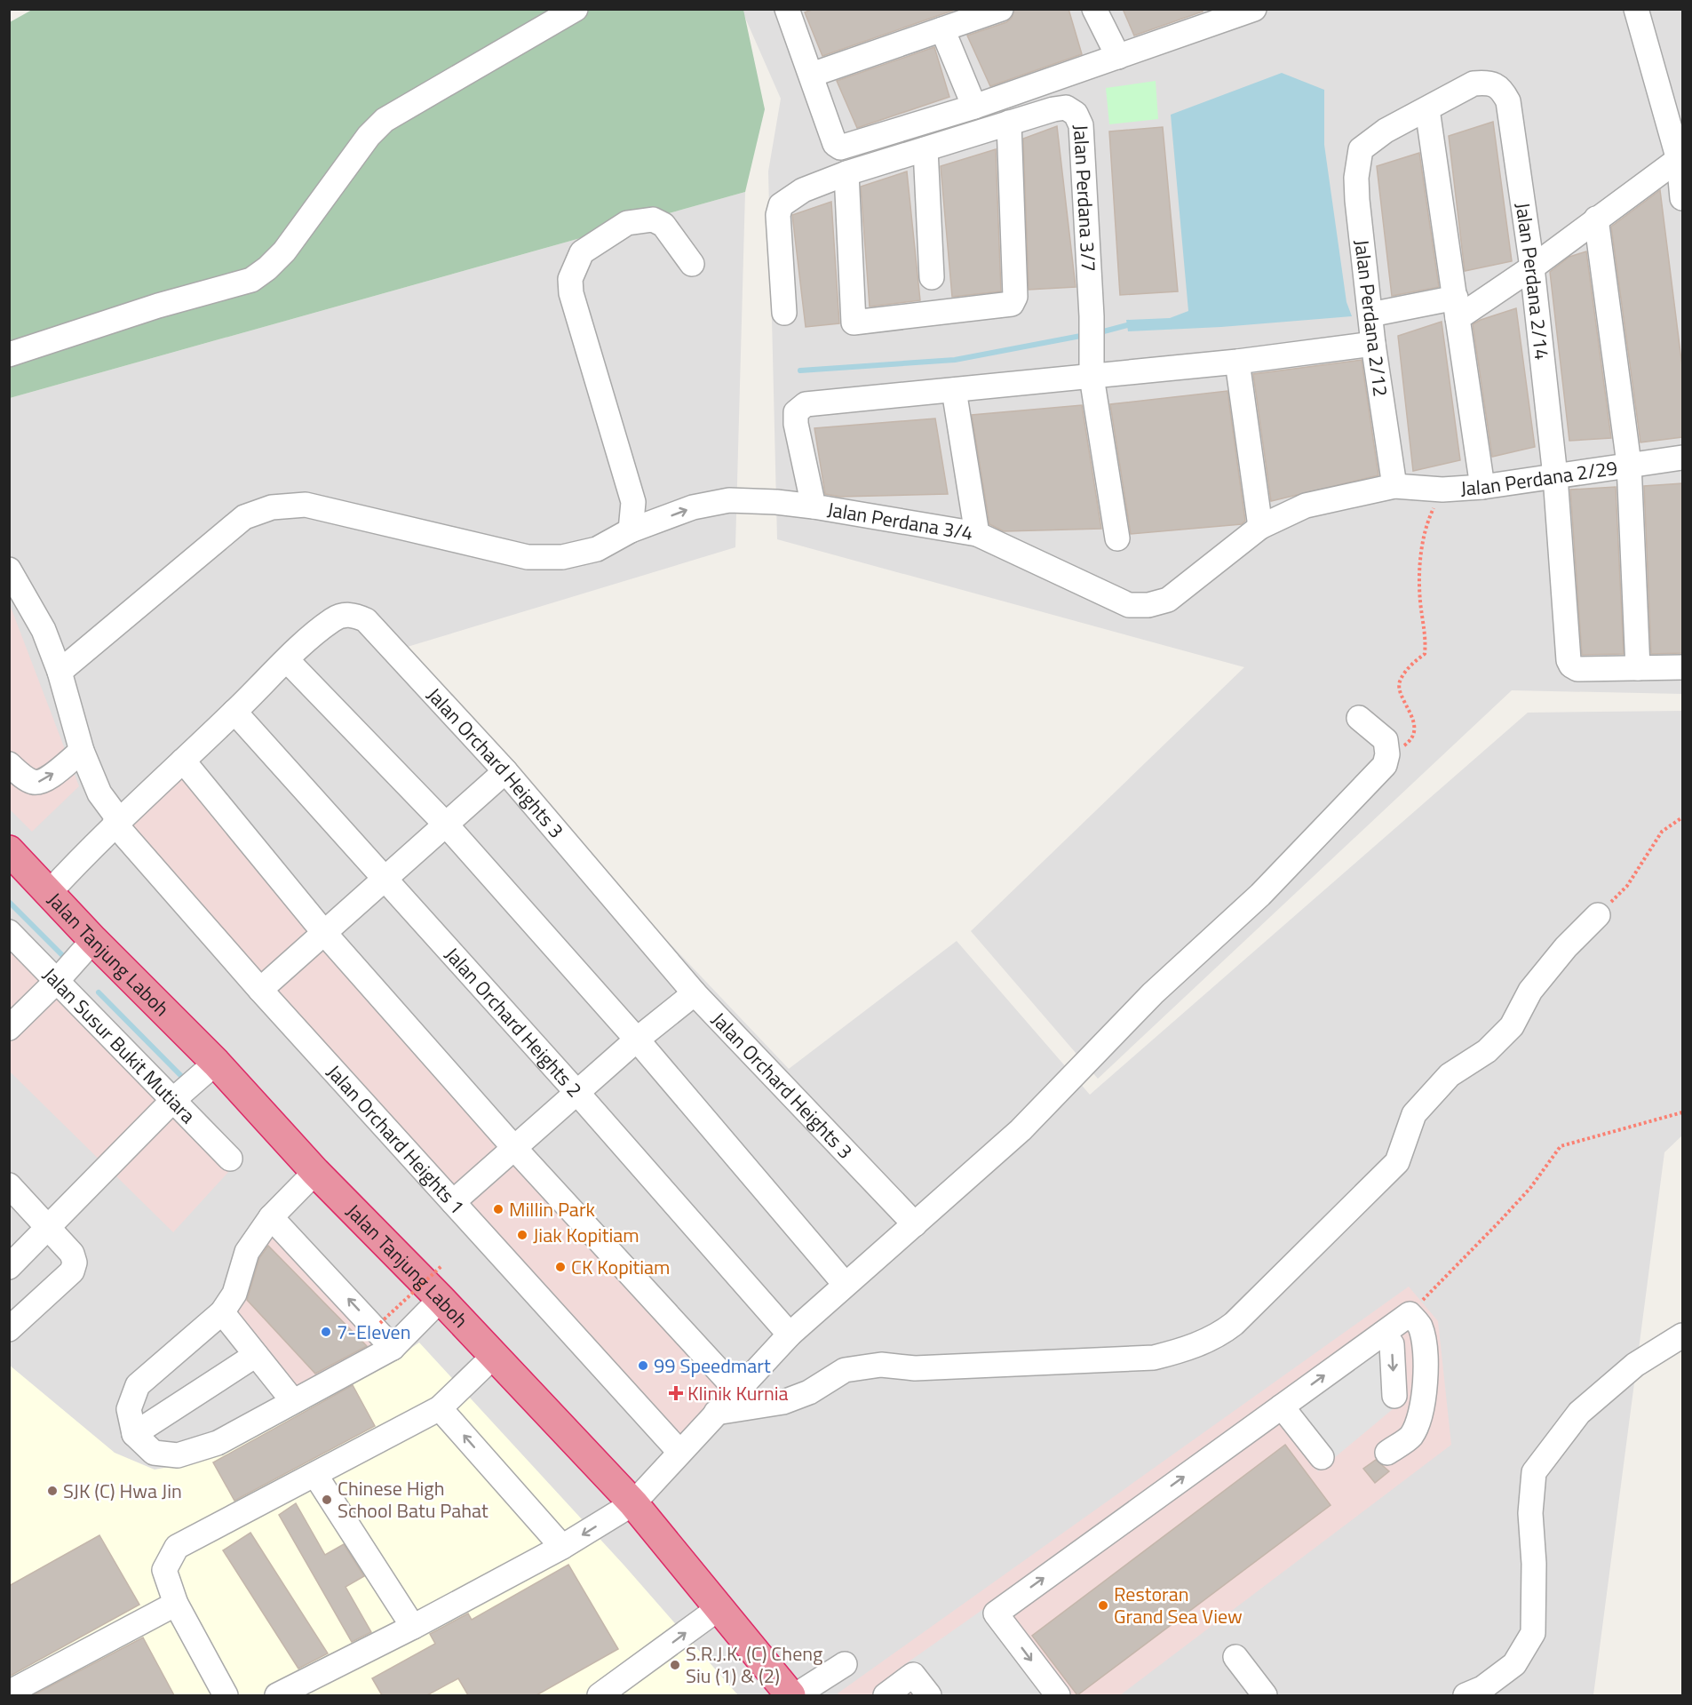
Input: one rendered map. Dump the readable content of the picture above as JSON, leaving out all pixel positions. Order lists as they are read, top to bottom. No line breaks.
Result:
{"streets":{"highway":["Jalan Tanjung Laboh"],"street":["Jalan Perdana 3/7","Jalan Perdana 2/14","Jalan Perdana 2/12","Jalan Perdana 2/29","Jalan Perdana 3/4","Jalan Orchard Heights 3","Jalan Orchard Heights 2","Jalan Susur Bukit Mutiara","Jalan Orchard Heights 1"]},"crossings":[["Jalan Perdana 3/7","Jalan Perdana 3/4"],["Jalan Perdana 2/14","Jalan Perdana 2/12"],["Jalan Perdana 2/14","Jalan Perdana 2/29"],["Jalan Perdana 2/12","Jalan Perdana 2/29"],["Jalan Perdana 2/12","Jalan Perdana 3/4"],["Jalan Perdana 2/29","Jalan Perdana 3/4"],["Jalan Orchard Heights 3","Jalan Tanjung Laboh"],["Jalan Orchard Heights 3","Jalan Orchard Heights 2"],["Jalan Orchard Heights 3","Jalan Orchard Heights 1"],["Jalan Tanjung Laboh","Jalan Susur Bukit Mutiara"]],"places":{"other":["Millin Park","Jiak Kopitiam","CK Kopitiam","7-Eleven","99 Speedmart","SJK (C) Hwa Jin","Chinese High School Batu Pahat","Restoran Grand Sea View","S.R.J.K. (C) Cheng Siu (1) & (2)"],"health":["Klinik Kurnia"]}}
